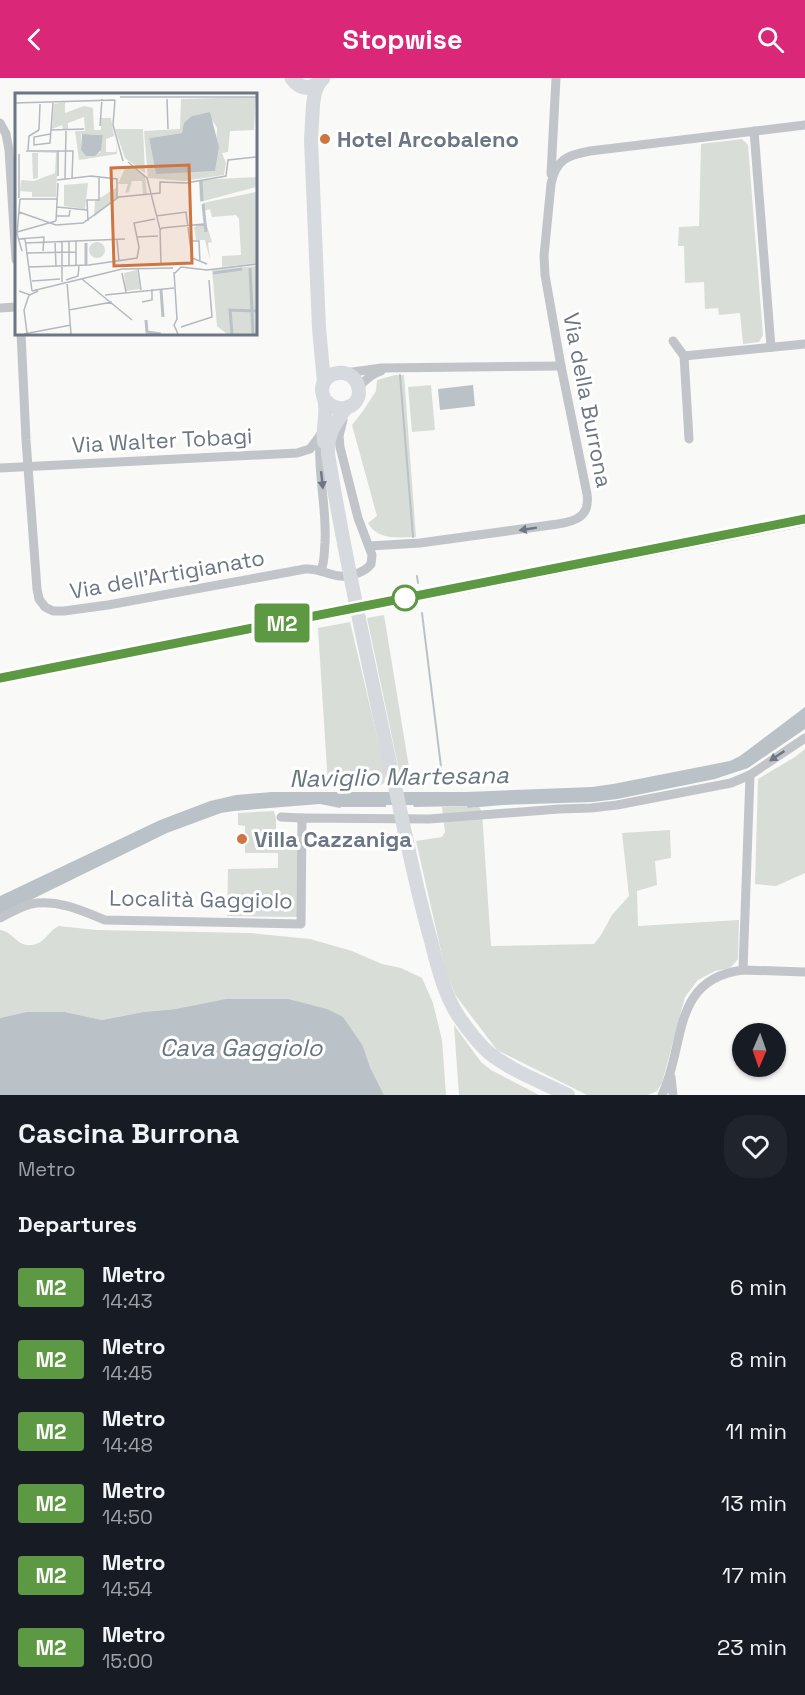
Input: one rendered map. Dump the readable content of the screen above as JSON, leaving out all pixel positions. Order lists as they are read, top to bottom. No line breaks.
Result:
{"streets":{"street":["Via della Burrona","Via Walter Tobagi","Via dell'Artigianato","Località Gaggiolo"]},"crossings":[["Via della Burrona","Via dell'Artigianato"],["Via Walter Tobagi","Via dell'Artigianato"]],"water":["Naviglio Martesana","Cava Gaggiolo"],"places":["Hotel Arcobaleno","Villa Cazzaniga"],"lines":["metro line M2"],"north":"bottom","page":{"header":"Stopwise","on_map":"M2","heading":[["Cascina Burrona","Metro"],"Departures"],"list":[{"mark":"M2","name":"Metro","note":"14:43","value":"6 min"},{"mark":"M2","name":"Metro","note":"14:45","value":"8 min"},{"mark":"M2","name":"Metro","note":"14:48","value":"11 min"},{"mark":"M2","name":"Metro","note":"14:50","value":"13 min"},{"mark":"M2","name":"Metro","note":"14:54","value":"17 min"},{"mark":"M2","name":"Metro","note":"15:00","value":"23 min"}]}}
